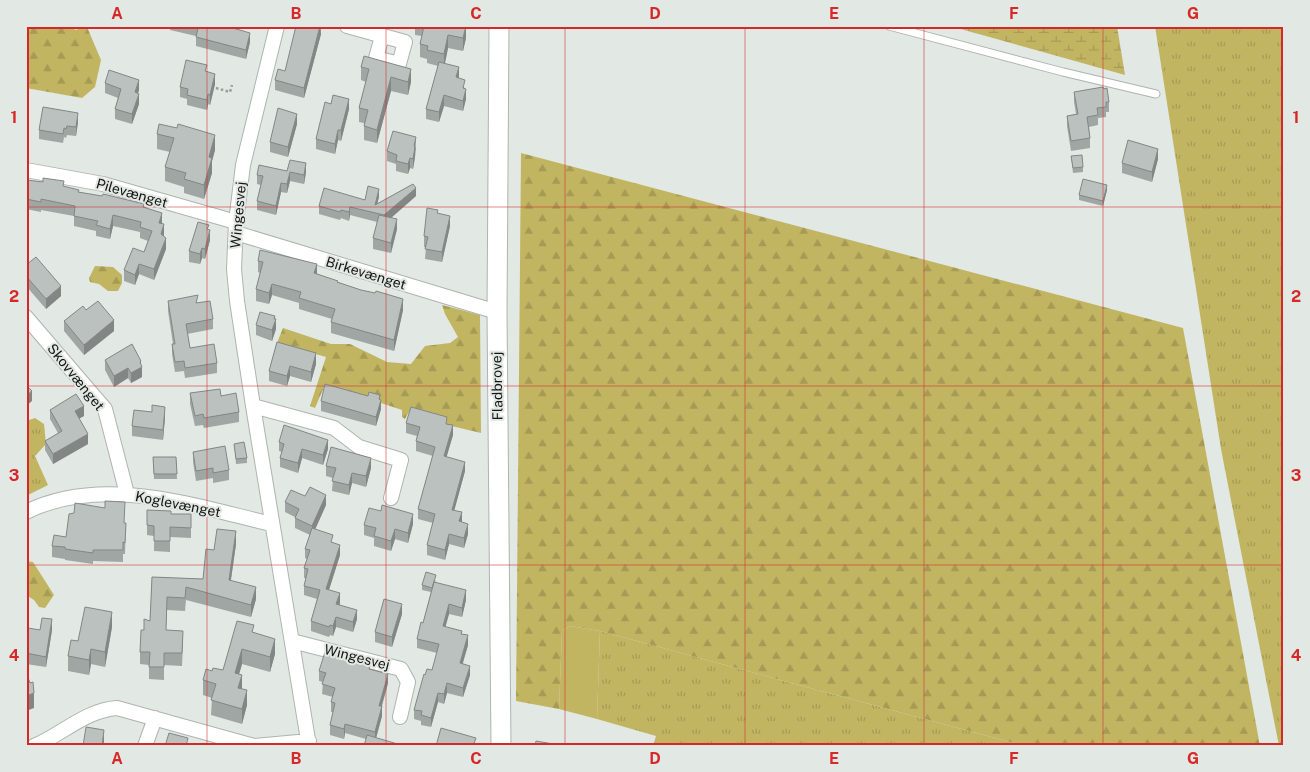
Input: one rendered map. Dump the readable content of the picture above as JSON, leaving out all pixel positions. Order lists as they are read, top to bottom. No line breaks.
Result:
{"streets":{"main road":["Fladbrovej"],"street":["Pilevænget","Wingesvej","Birkevænget","Skovvænget","Koglevænget"]},"crossings":[["Pilevænget","Wingesvej"],["Pilevænget","Birkevænget"],["Wingesvej","Birkevænget"],["Wingesvej","Koglevænget"],["Birkevænget","Fladbrovej"],["Skovvænget","Koglevænget"]],"grid":{"columns":["A","B","C","D","E","F","G"],"rows":["1","2","3","4"]}}
